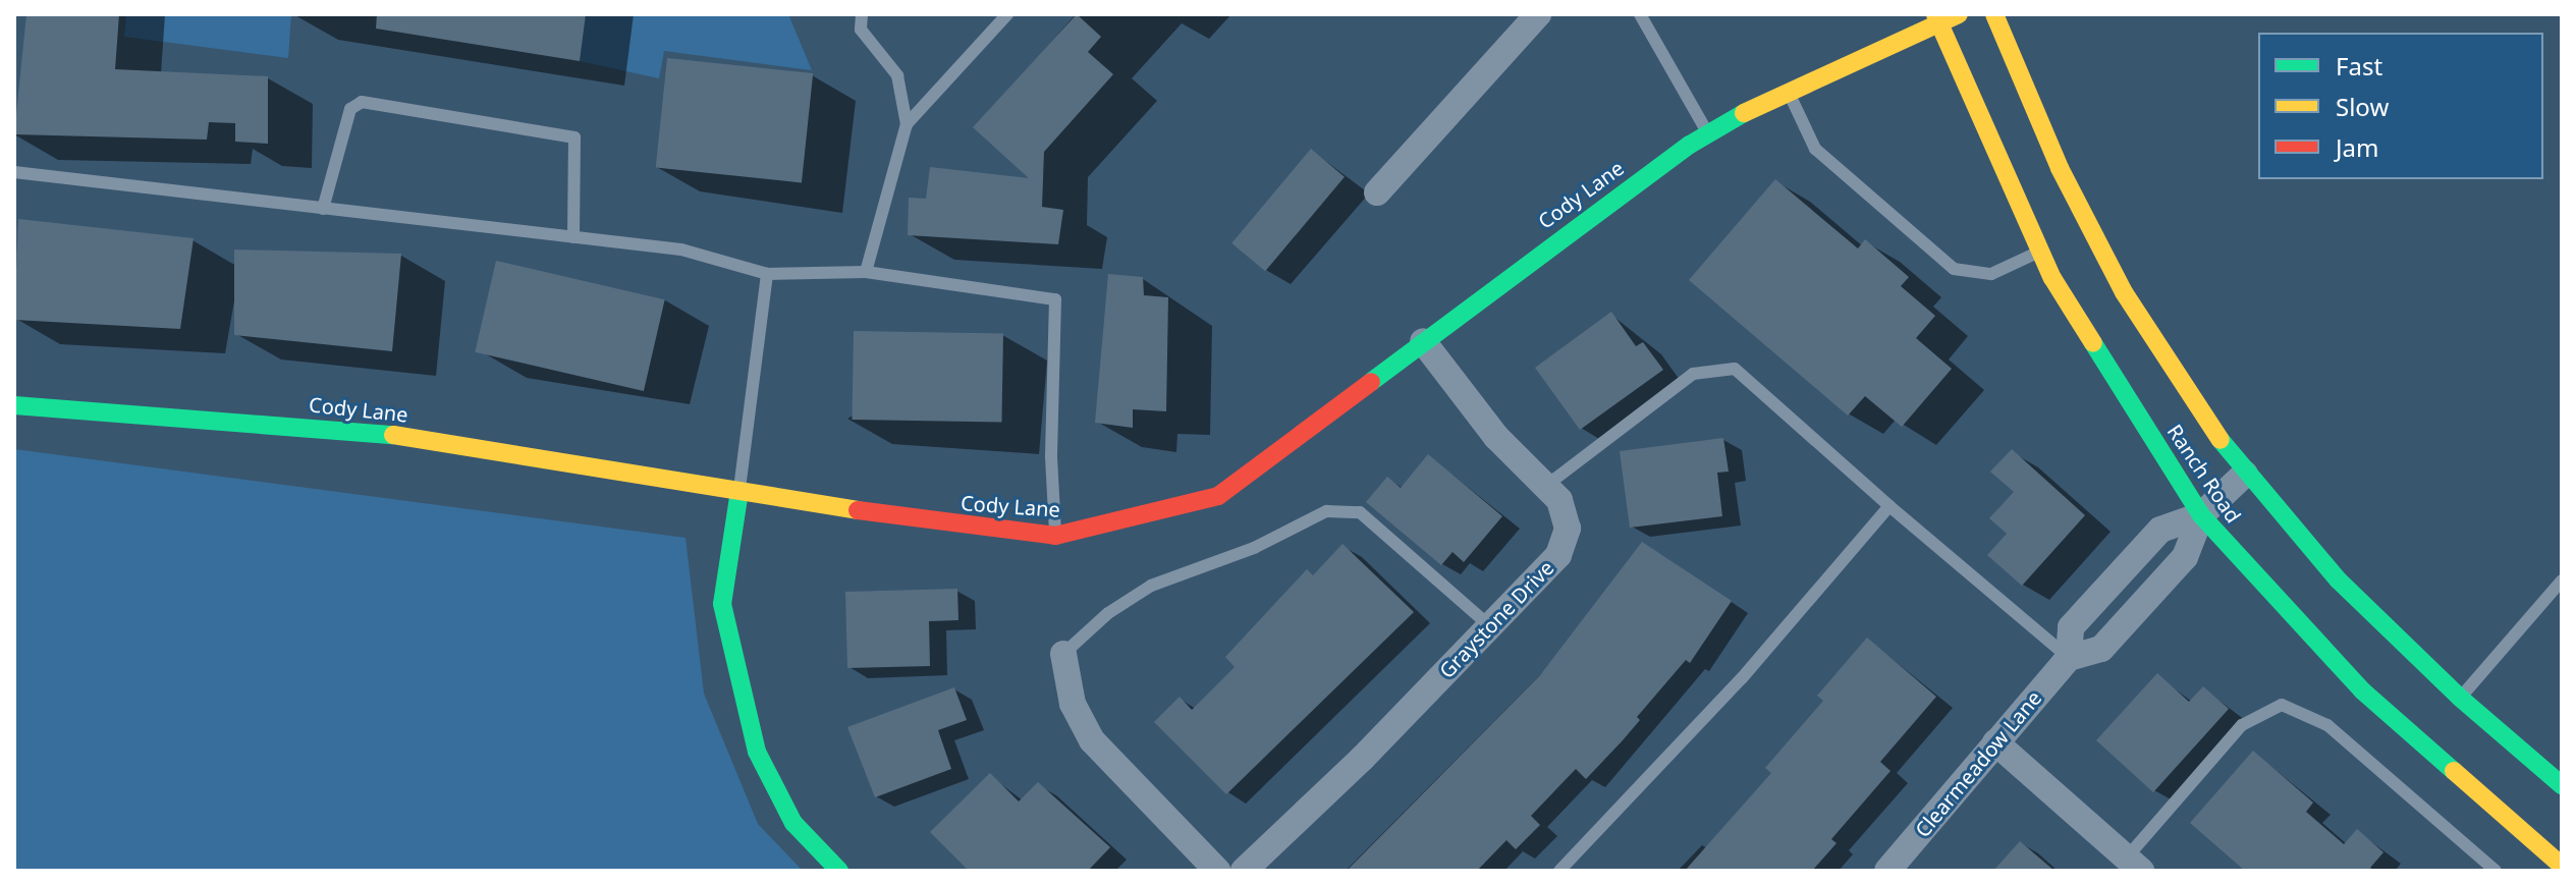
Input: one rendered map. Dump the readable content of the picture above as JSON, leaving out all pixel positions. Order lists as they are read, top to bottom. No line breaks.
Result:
{"streets":{"street":["Cody Lane","Ranch Road","Graystone Drive","Clearmeadow Lane"]},"crossings":[["Cody Lane","Ranch Road"],["Cody Lane","Graystone Drive"],["Ranch Road","Clearmeadow Lane"]],"legend":["Fast","Slow","Jam"]}
